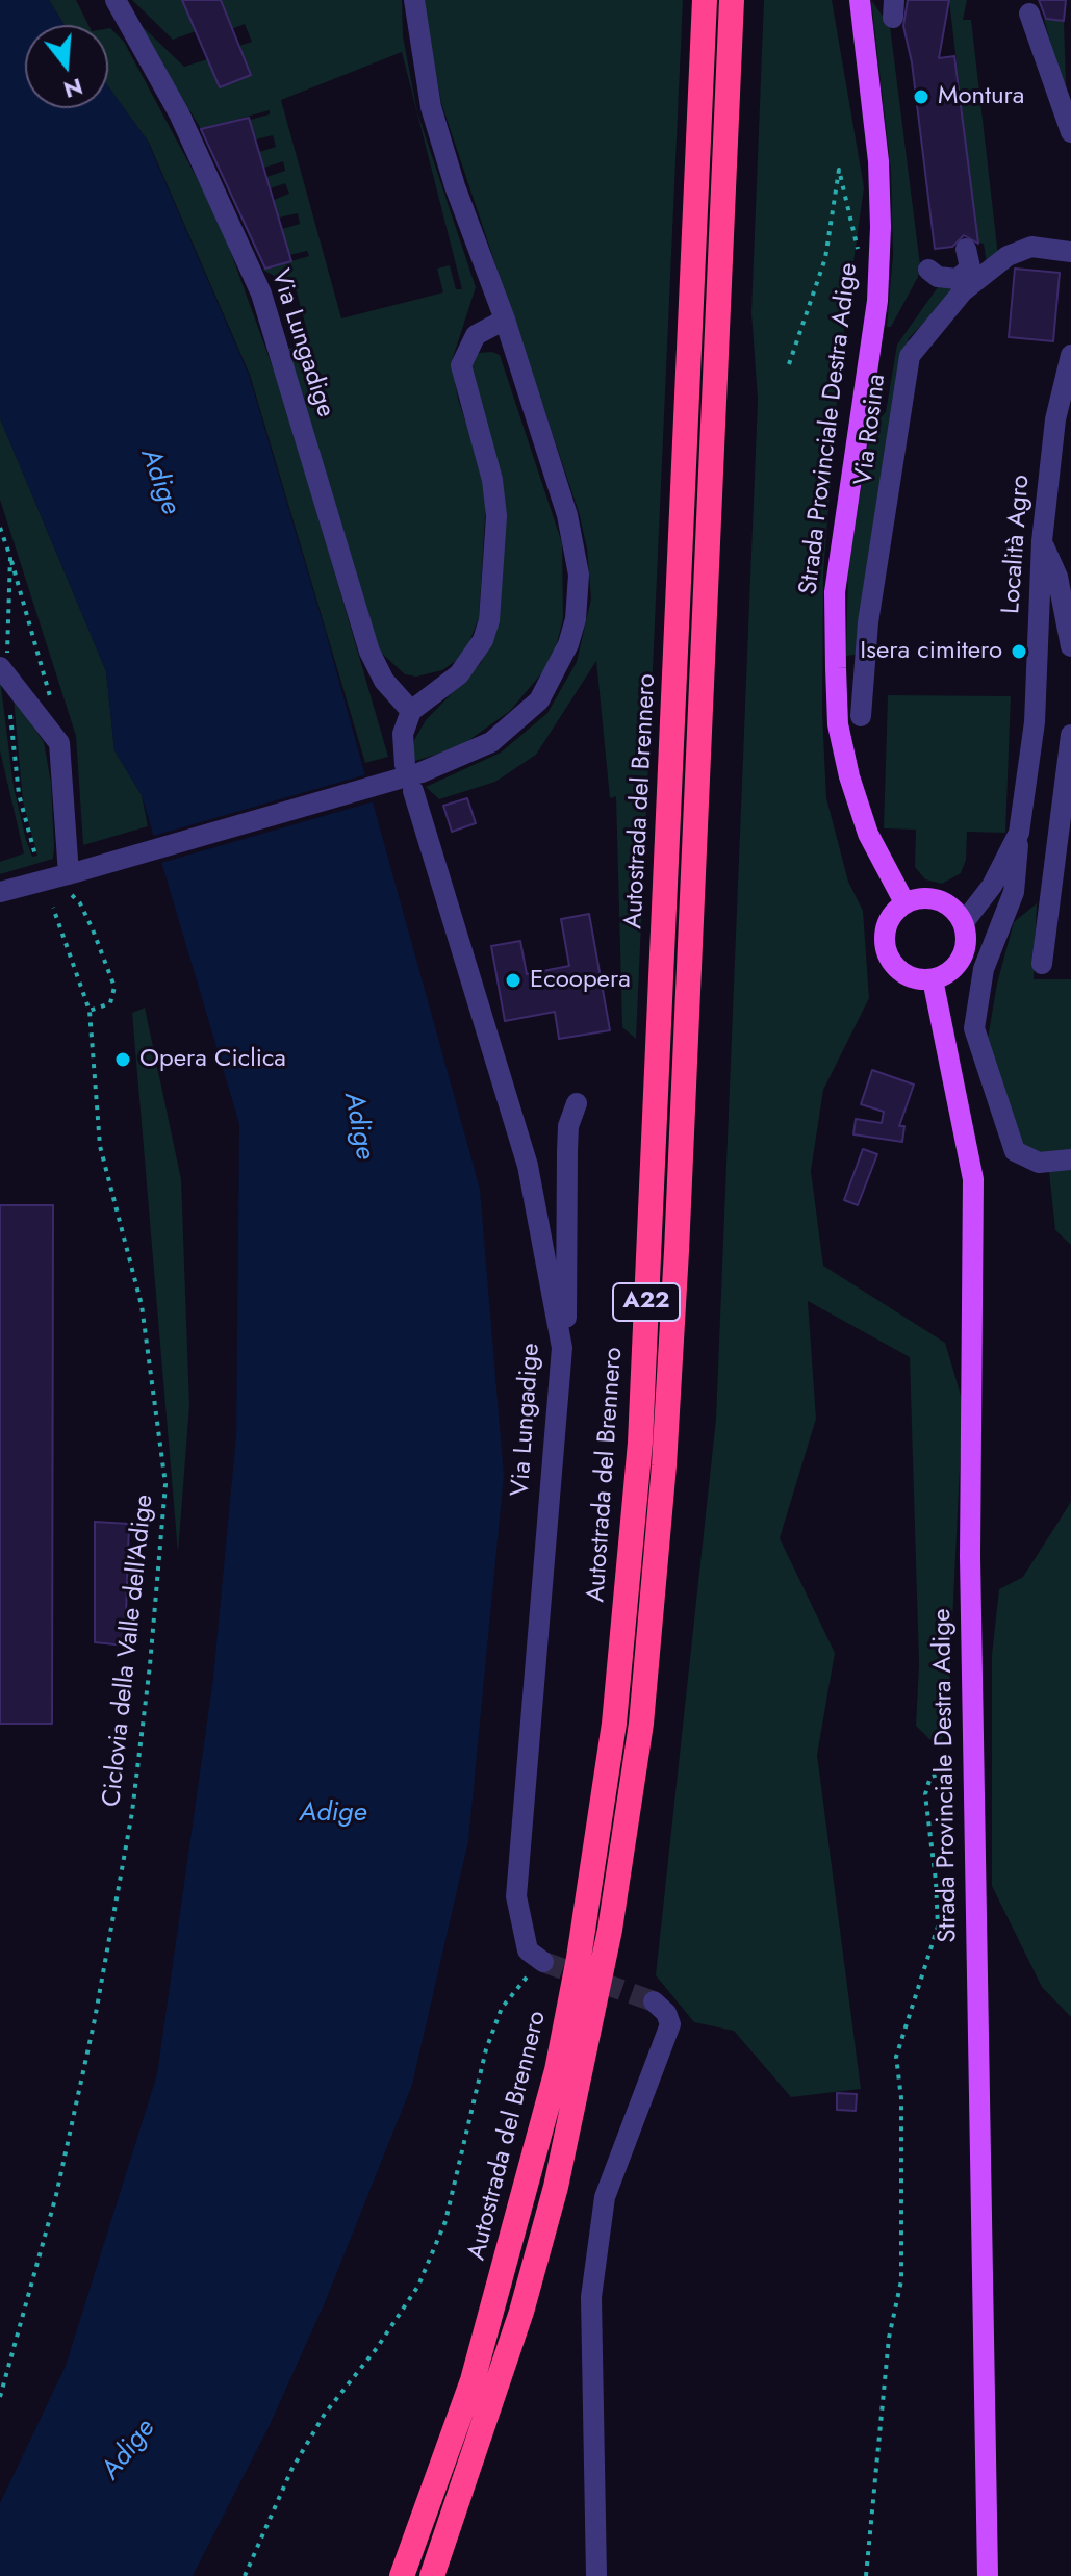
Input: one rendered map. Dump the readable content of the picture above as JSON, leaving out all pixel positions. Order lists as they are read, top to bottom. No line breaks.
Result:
{"streets":{"highway":["Autostrada del Brennero","A22"],"main road":["Strada Provinciale Destra Adige"],"street":["Via Lungadige","Via Rosina","Località Agro"],"path":["Ciclovia della Valle dell'Adige"]},"crossings":[["Strada Provinciale Destra Adige","Località Agro"]],"water":["Adige"],"places":["Montura","Isera cimitero","Ecoopera","Opera Ciclica"],"north":"bottom"}
